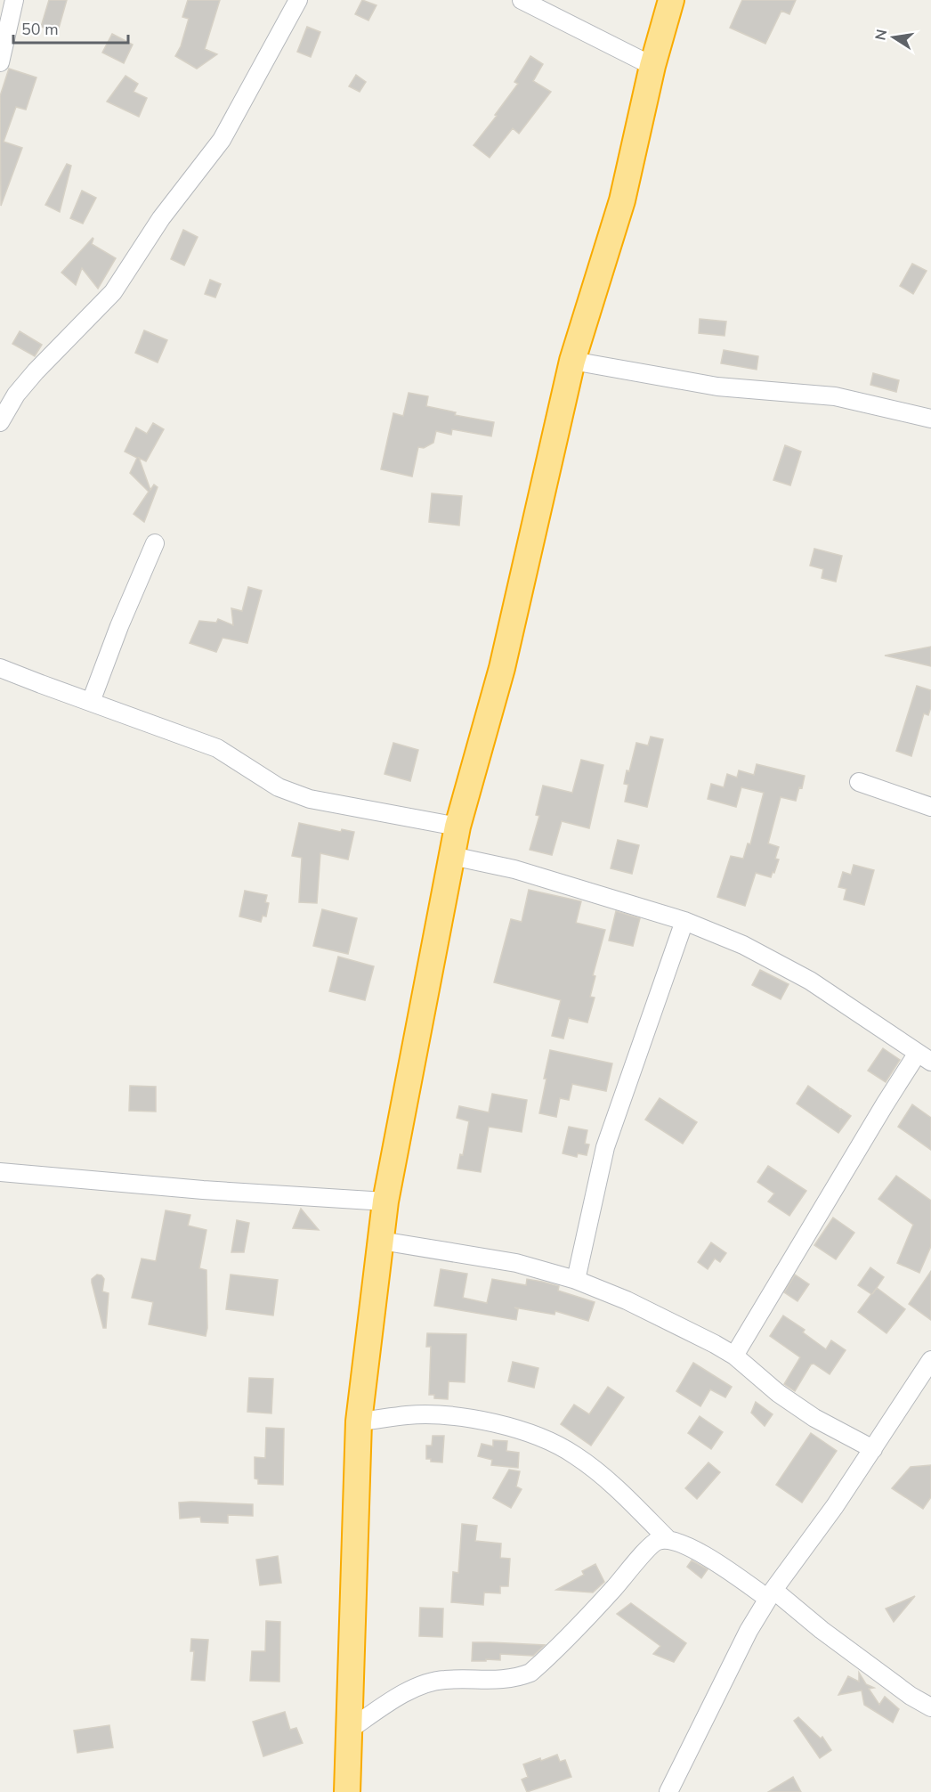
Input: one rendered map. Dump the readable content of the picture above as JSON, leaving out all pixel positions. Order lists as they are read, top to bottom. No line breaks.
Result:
{"scale_bar":"50 m","north":"left"}
